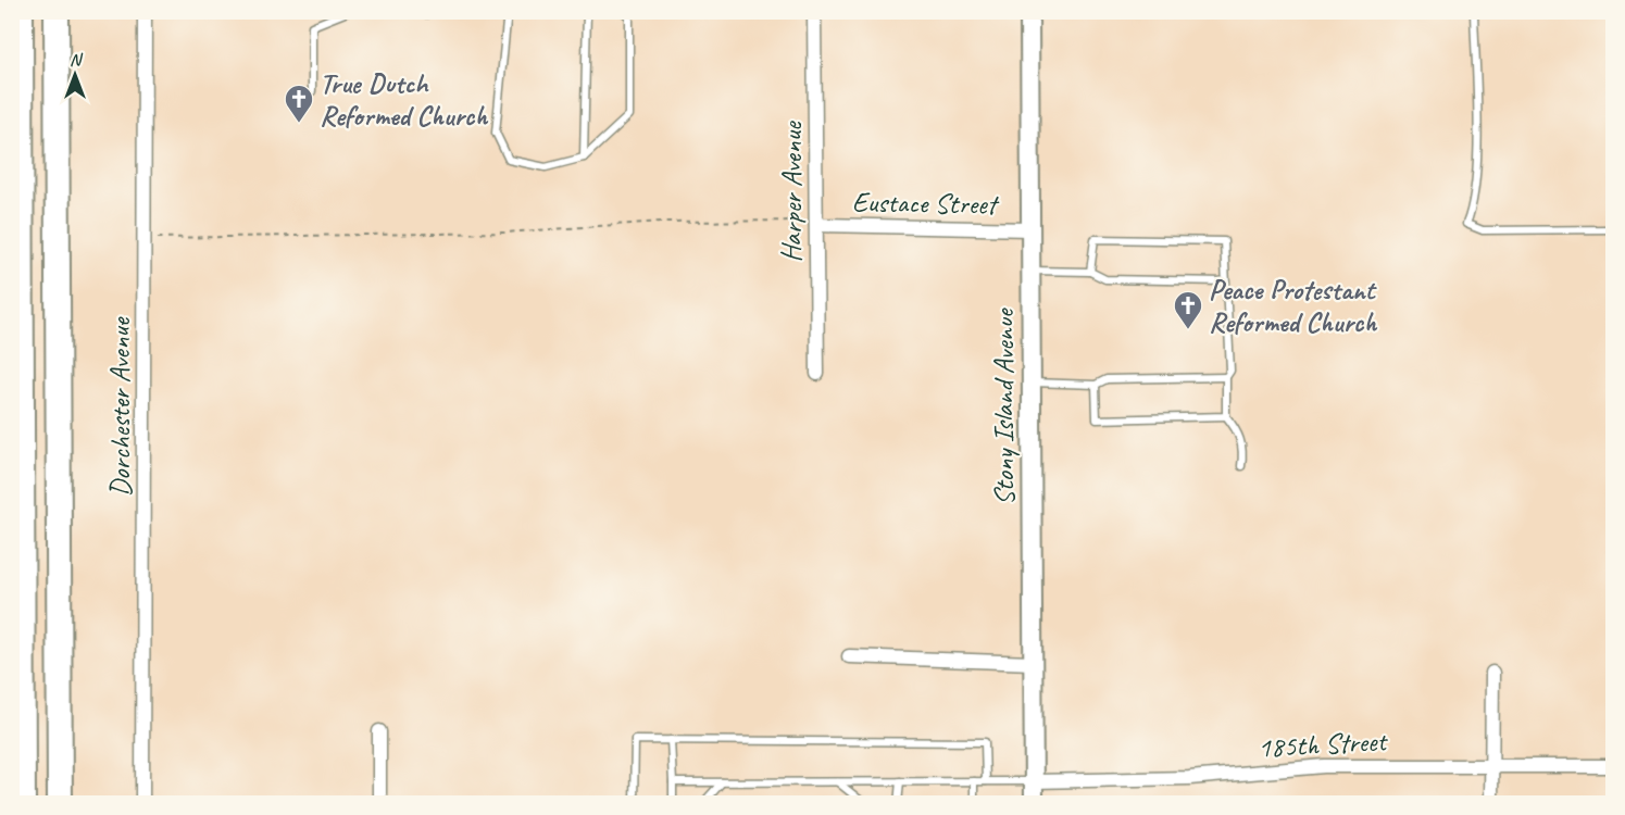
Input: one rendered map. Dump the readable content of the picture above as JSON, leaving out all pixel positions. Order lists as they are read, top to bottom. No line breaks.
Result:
{"streets":{"street":["Harper Avenue","Eustace Street","Dorchester Avenue","Stony Island Avenue","185th Street"]},"crossings":[["Harper Avenue","Eustace Street"],["Eustace Street","Stony Island Avenue"],["Stony Island Avenue","185th Street"]],"places":{"church":["True Dutch Reformed Church","Peace Protestant Reformed Church"]},"north":"top"}
